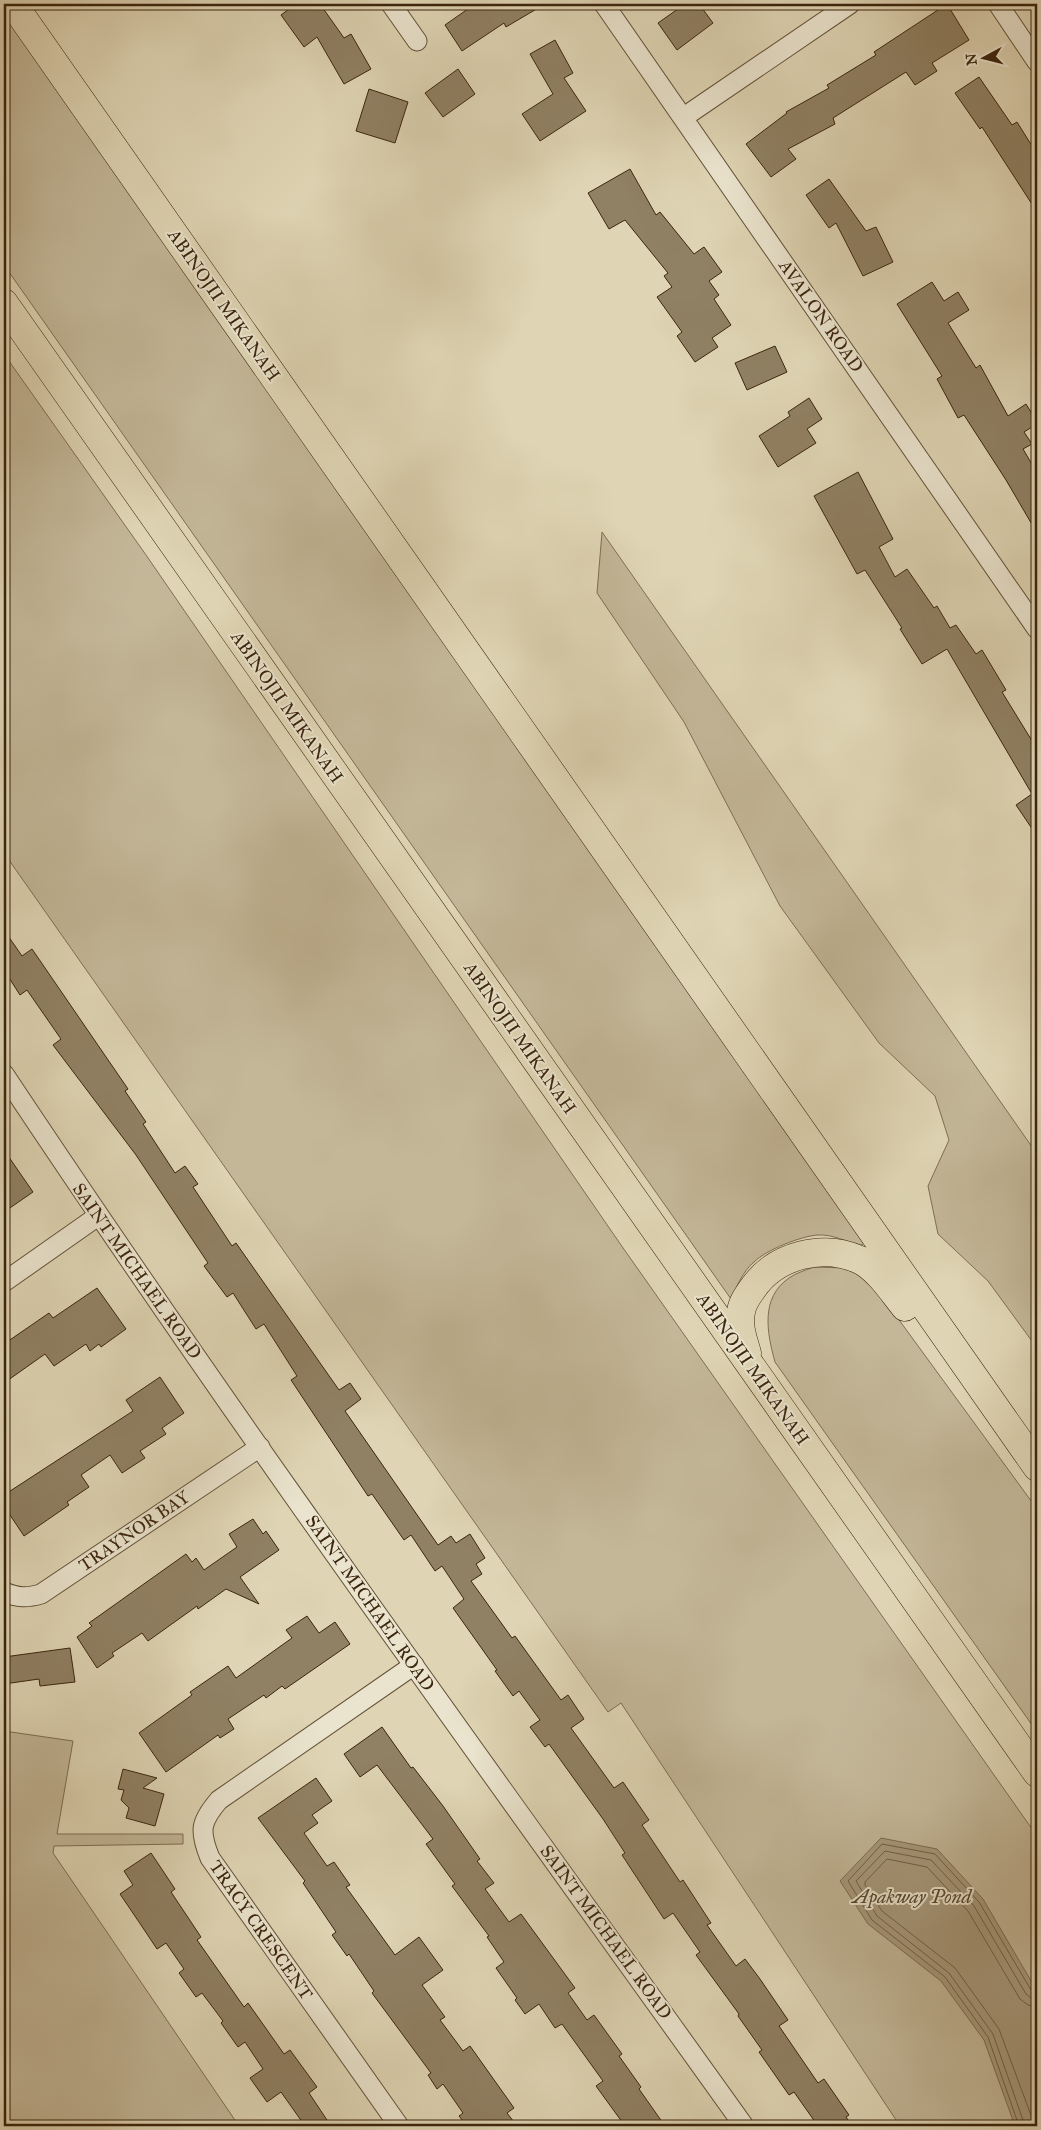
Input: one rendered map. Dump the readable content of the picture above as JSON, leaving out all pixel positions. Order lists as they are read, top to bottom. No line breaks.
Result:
{"streets":{"main road":["ABINOJII MIKANAH"],"street":["AVALON ROAD","SAINT MICHAEL ROAD","TRAYNOR BAY","TRACY CRESCENT"]},"crossings":[["SAINT MICHAEL ROAD","TRAYNOR BAY"],["SAINT MICHAEL ROAD","TRACY CRESCENT"]],"water":["Apakway Pond"],"north":"left"}
